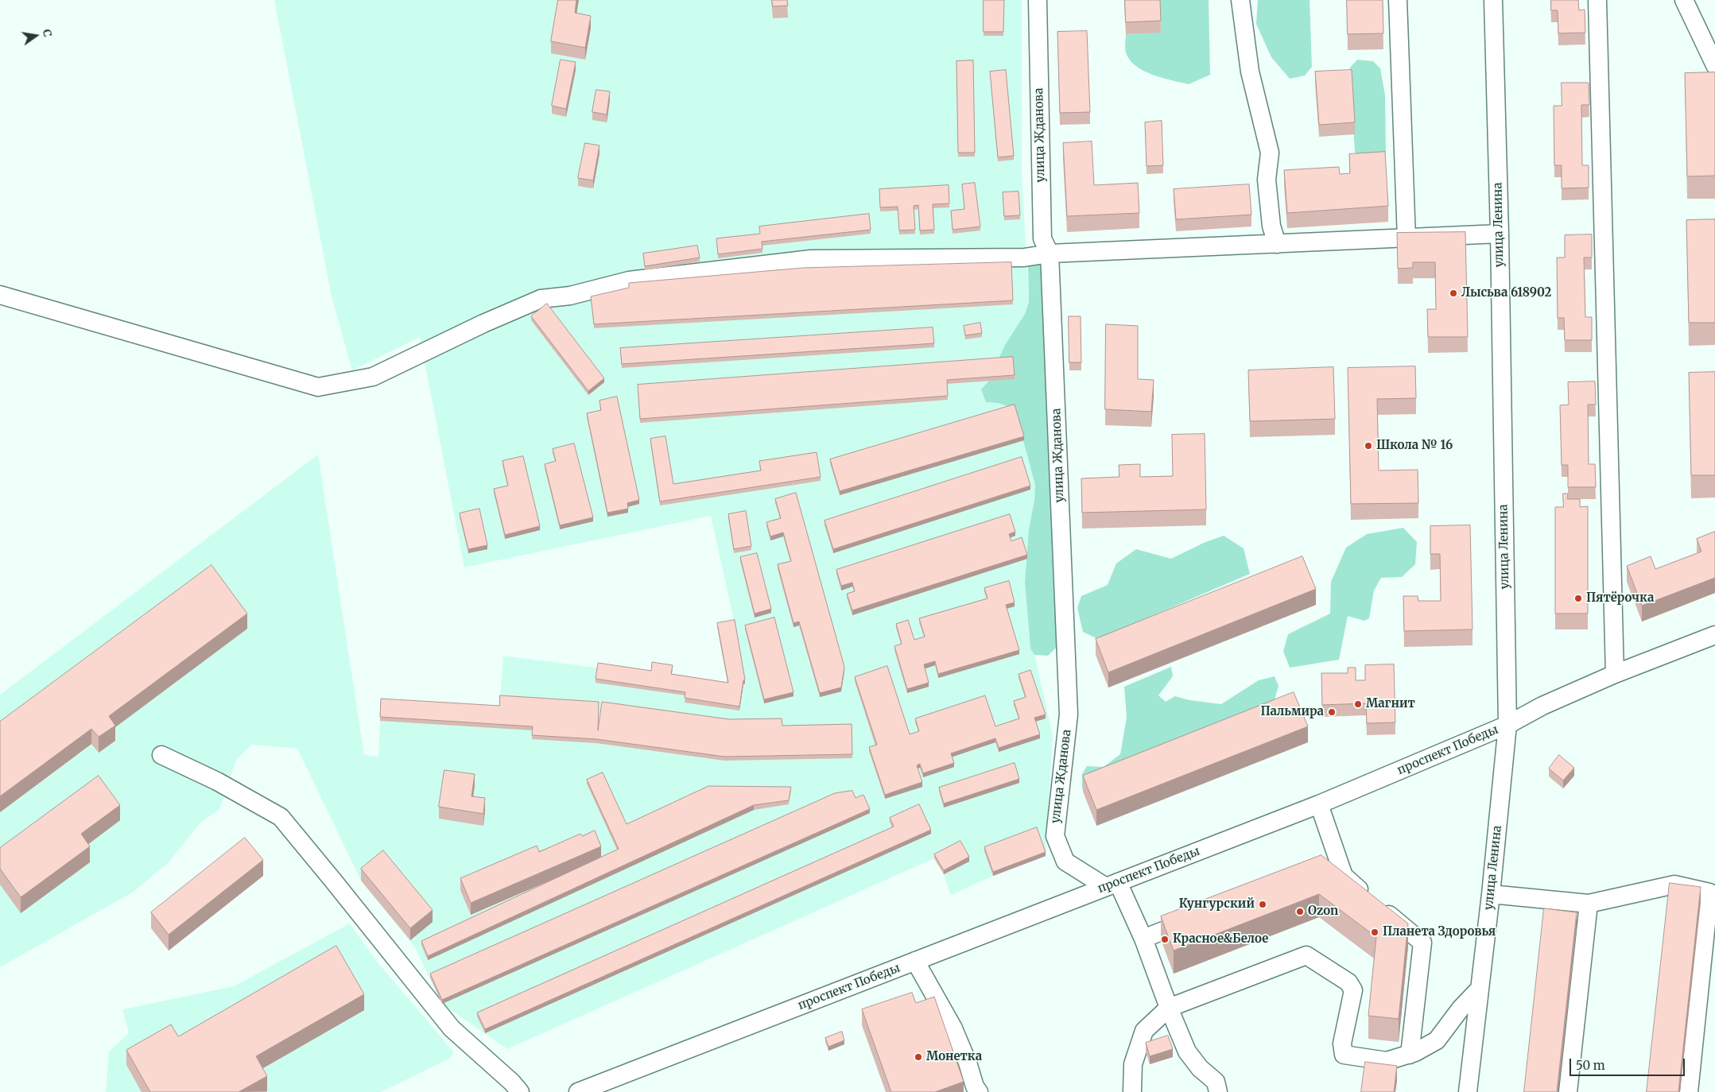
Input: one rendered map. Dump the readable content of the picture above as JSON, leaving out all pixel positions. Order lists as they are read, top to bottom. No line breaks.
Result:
{"streets":{"street":["улица Жданова","улица Ленина","проспект Победы"]},"crossings":[["улица Жданова","проспект Победы"],["улица Ленина","проспект Победы"]],"places":["Лысьва 618902","Школа № 16","Пятёрочка","Магнит","Пальмира","Кунгурский","Ozon","Планета Здоровья","Красное&Белое","Монетка"],"scale_bar":"50 m","north":"right"}
